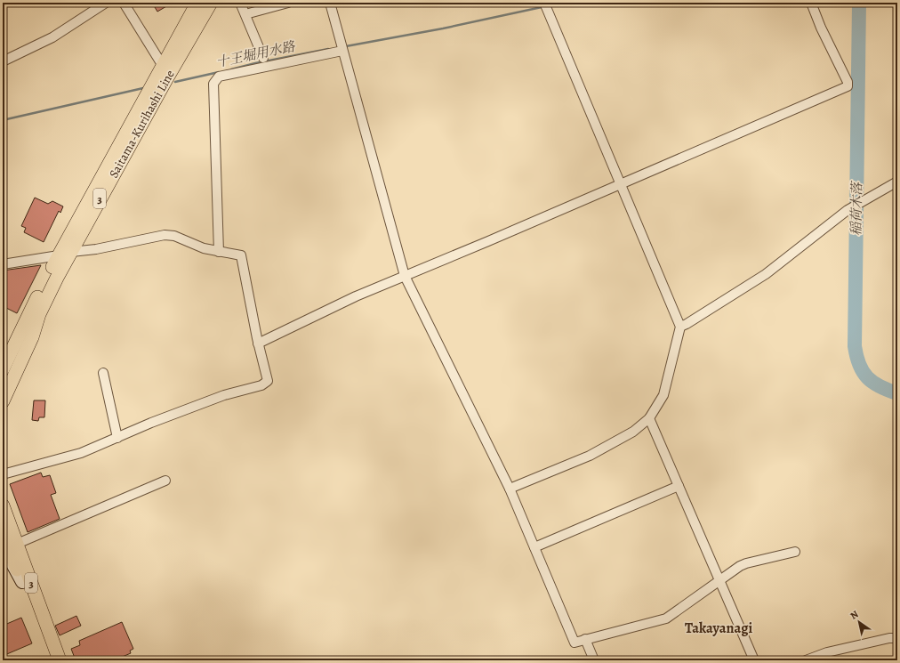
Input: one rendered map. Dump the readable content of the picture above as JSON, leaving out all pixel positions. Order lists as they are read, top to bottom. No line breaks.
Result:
{"streets":{"main road":["Saitama-Kurihashi Line","3"]},"districts":["Takayanagi"],"water":["十王堀用水路","稲荷木落"],"north":"top left"}
